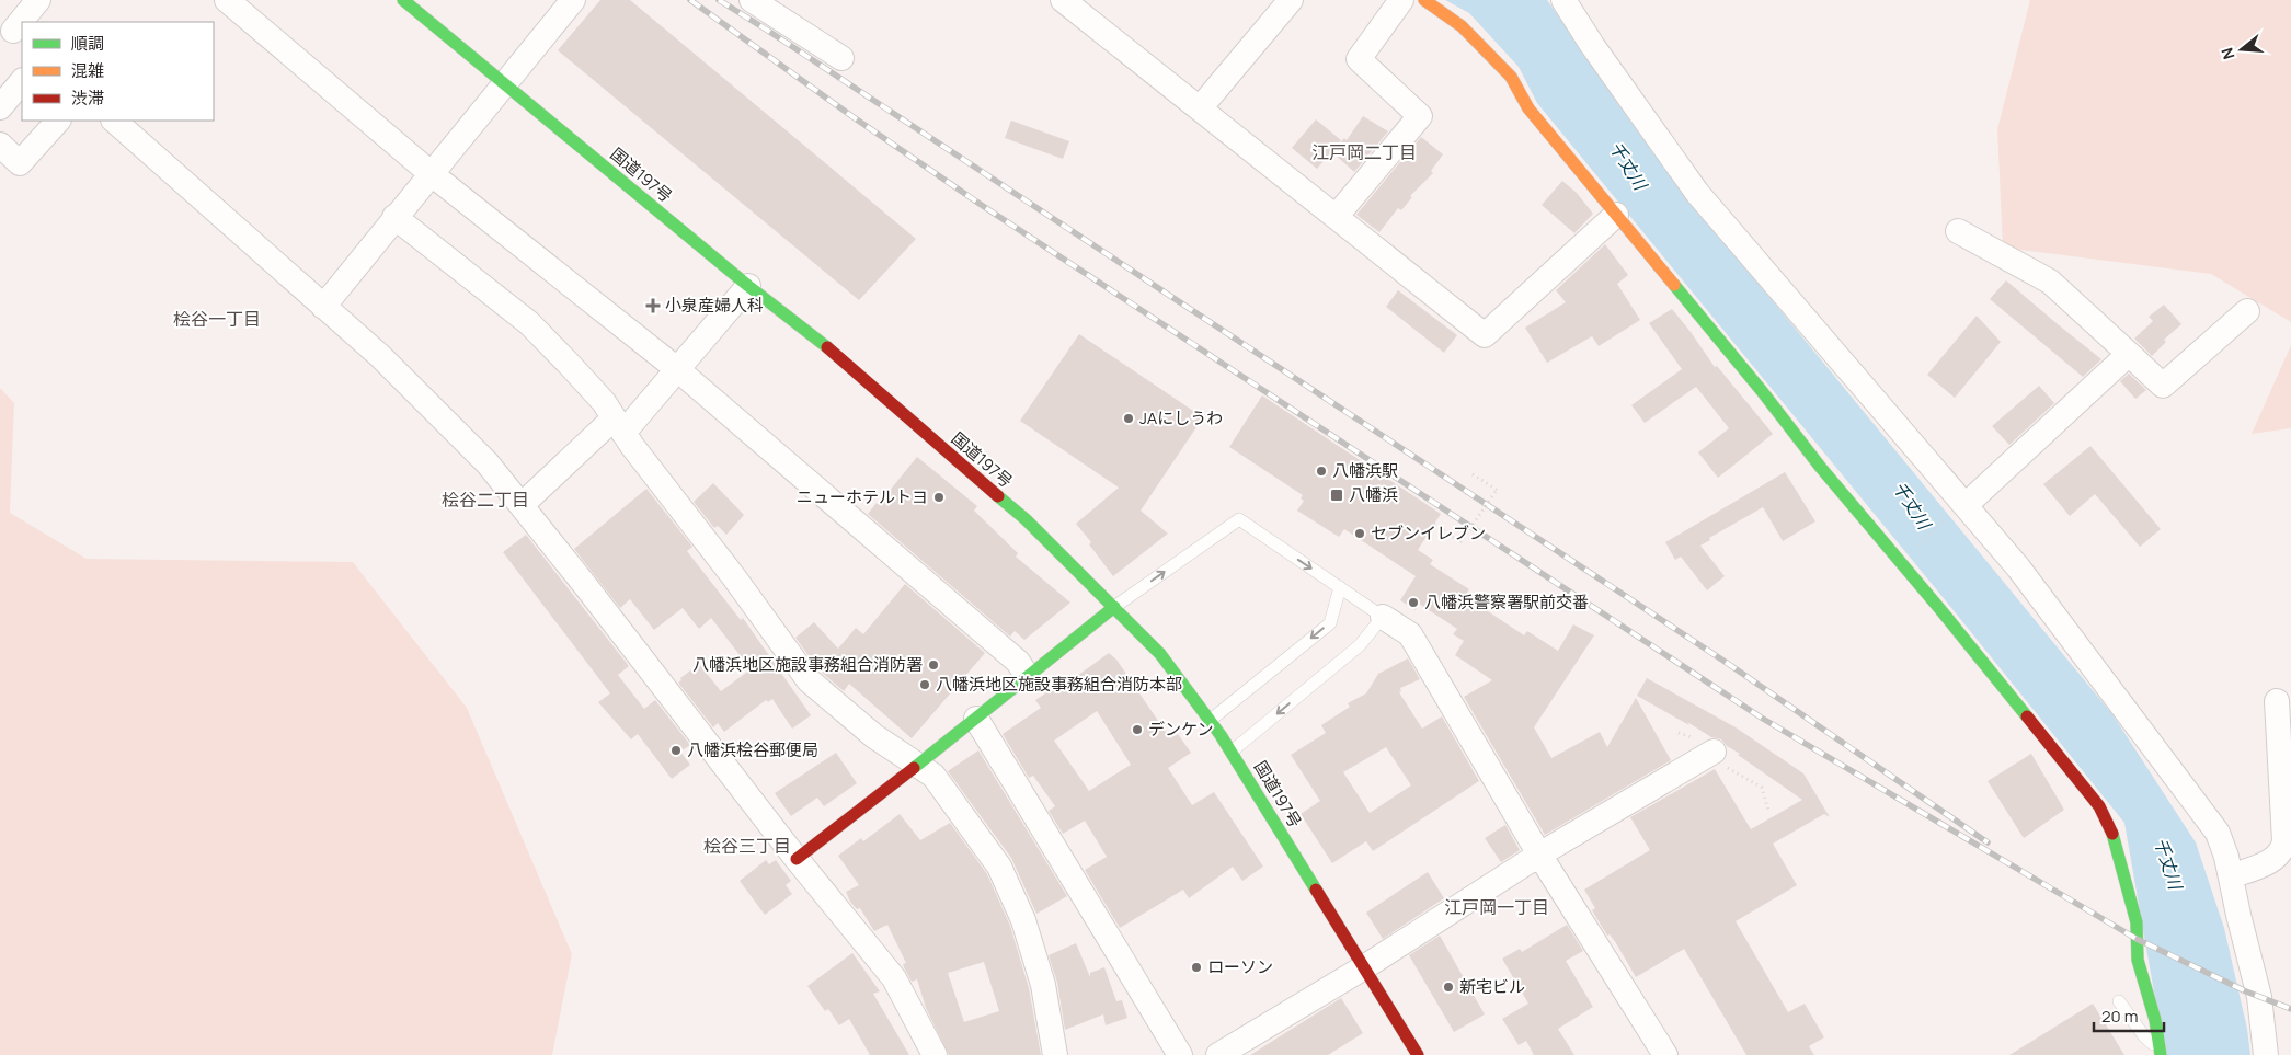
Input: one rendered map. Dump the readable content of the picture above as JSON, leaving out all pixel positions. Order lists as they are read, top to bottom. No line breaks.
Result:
{"streets":{"main road":["国道197号"]},"districts":["江戸岡二丁目","桧谷一丁目","桧谷二丁目","桧谷三丁目","江戸岡一丁目"],"water":["千丈川"],"places":{"health":["小泉産婦人科"],"other":["JAにしうわ","八幡浜駅","ニューホテルトヨ","セブンイレブン","八幡浜警察署駅前交番","八幡浜地区施設事務組合消防署","八幡浜地区施設事務組合消防本部","デンケン","八幡浜桧谷郵便局","ローソン","新宅ビル"],"transit":["八幡浜"]},"legend":["順調","混雑","渋滞"],"scale_bar":"20 m","north":"left"}
